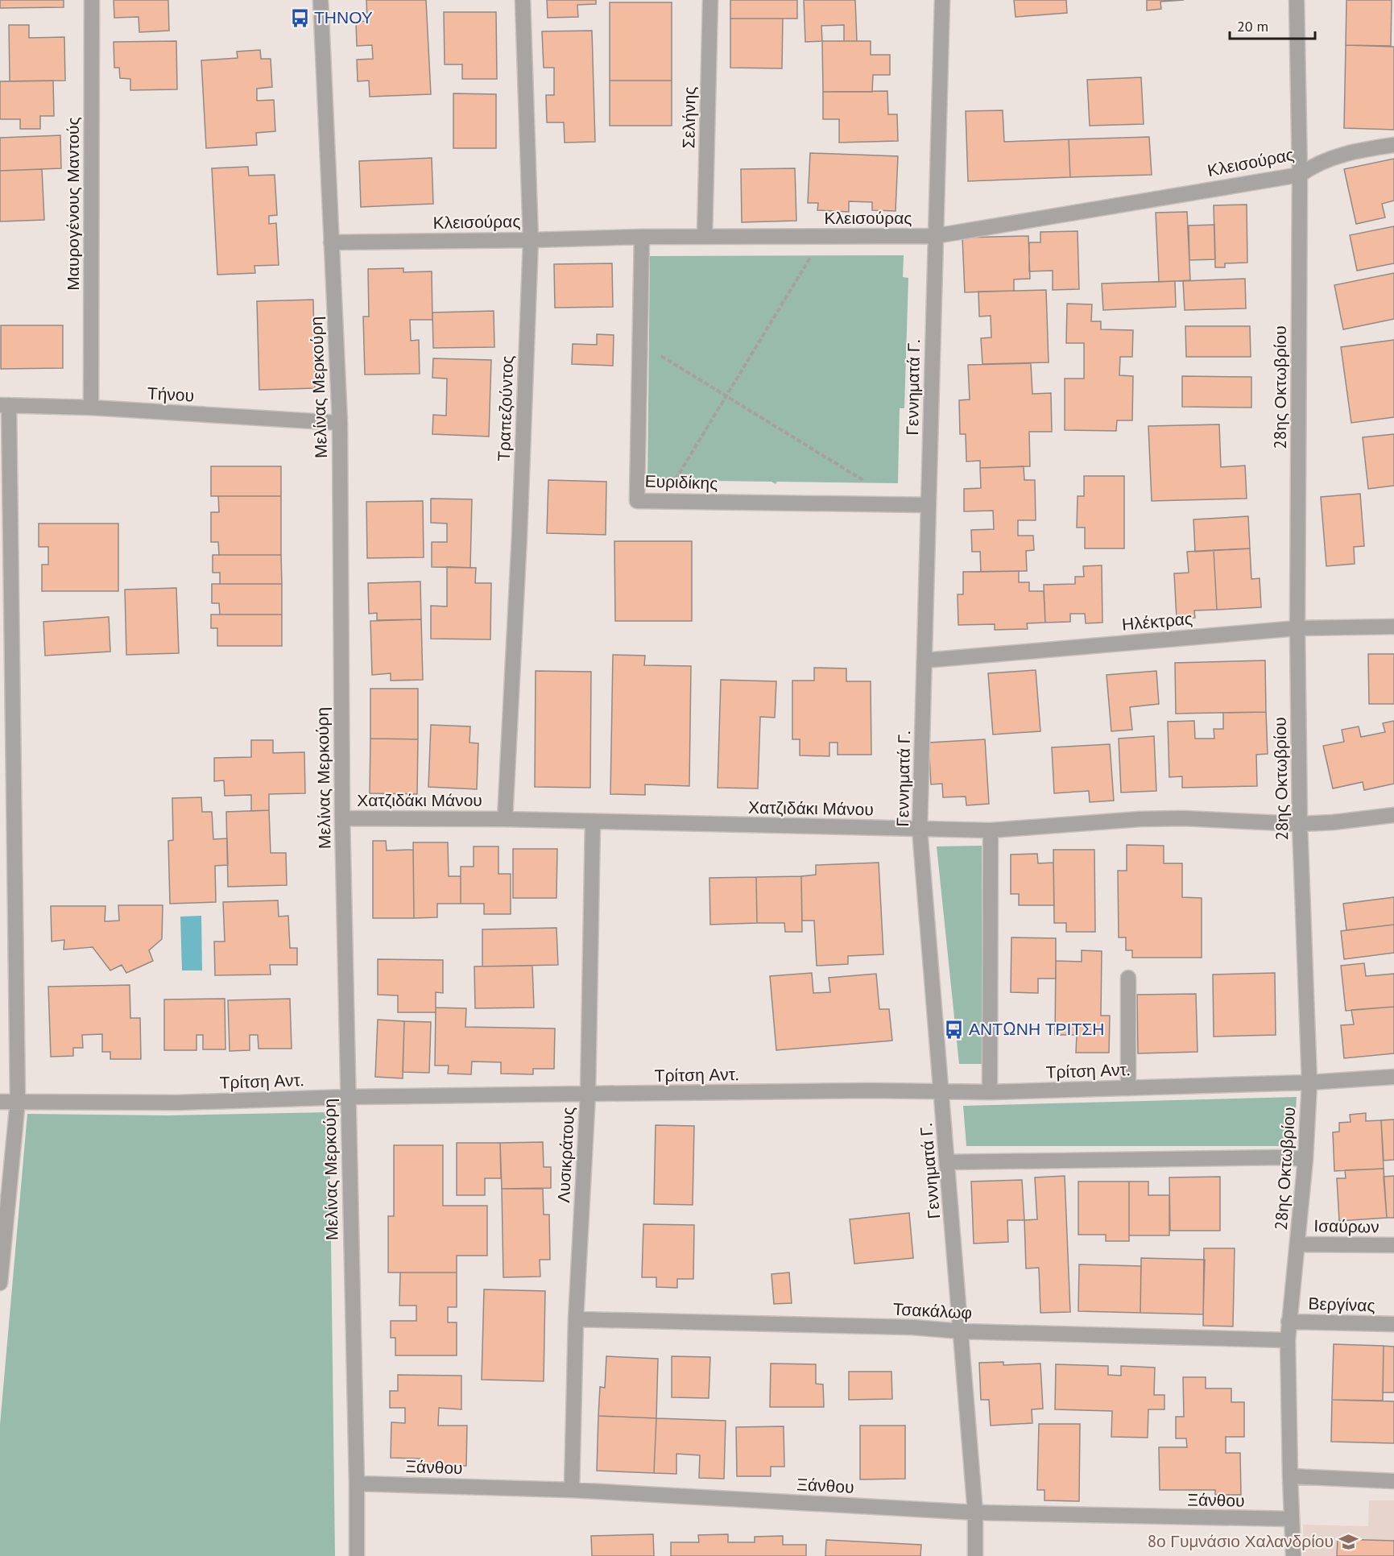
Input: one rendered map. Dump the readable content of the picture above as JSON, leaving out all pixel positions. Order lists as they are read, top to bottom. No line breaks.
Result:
{"streets":{"street":["Σελήνης","Κλεισούρας","Μαυρογένους Μαντούς","Μελίνας Μερκούρη","Γεννηματά Γ.","28ης Οκτωβρίου","Τήνου","Τραπεζούντος","Ευριδίκης","Ηλέκτρας","Χατζιδάκι Μάνου","Τρίτση Αντ.","Λυσικράτους","Ισαύρων","Βεργίνας","Τσακάλωφ","Ξάνθου"]},"crossings":[["Σελήνης","Κλεισούρας"],["Κλεισούρας","Μελίνας Μερκούρη"],["Κλεισούρας","Γεννηματά Γ."],["Κλεισούρας","28ης Οκτωβρίου"],["Κλεισούρας","Τραπεζούντος"],["Κλεισούρας","Ευριδίκης"],["Μαυρογένους Μαντούς","Τήνου"],["Μελίνας Μερκούρη","Τήνου"],["Μελίνας Μερκούρη","Χατζιδάκι Μάνου"],["Μελίνας Μερκούρη","Τρίτση Αντ."],["Μελίνας Μερκούρη","Ξάνθου"],["Γεννηματά Γ.","Ευριδίκης"],["Γεννηματά Γ.","Ηλέκτρας"],["Γεννηματά Γ.","Χατζιδάκι Μάνου"],["Γεννηματά Γ.","Τρίτση Αντ."],["Γεννηματά Γ.","Τσακάλωφ"],["Γεννηματά Γ.","Ξάνθου"],["28ης Οκτωβρίου","Ηλέκτρας"],["28ης Οκτωβρίου","Χατζιδάκι Μάνου"],["28ης Οκτωβρίου","Τρίτση Αντ."],["28ης Οκτωβρίου","Ισαύρων"],["28ης Οκτωβρίου","Βεργίνας"],["28ης Οκτωβρίου","Τσακάλωφ"],["28ης Οκτωβρίου","Ξάνθου"],["Τραπεζούντος","Χατζιδάκι Μάνου"],["Χατζιδάκι Μάνου","Λυσικράτους"],["Τρίτση Αντ.","Λυσικράτους"],["Λυσικράτους","Τσακάλωφ"],["Λυσικράτους","Ξάνθου"]],"places":{"bus stop":["ΤΗΝΟΥ","ΑΝΤΩΝΗ ΤΡΙΤΣΗ"],"school or university":["8ο Γυμνάσιο Χαλανδρίου"]},"scale_bar":"20 m"}
